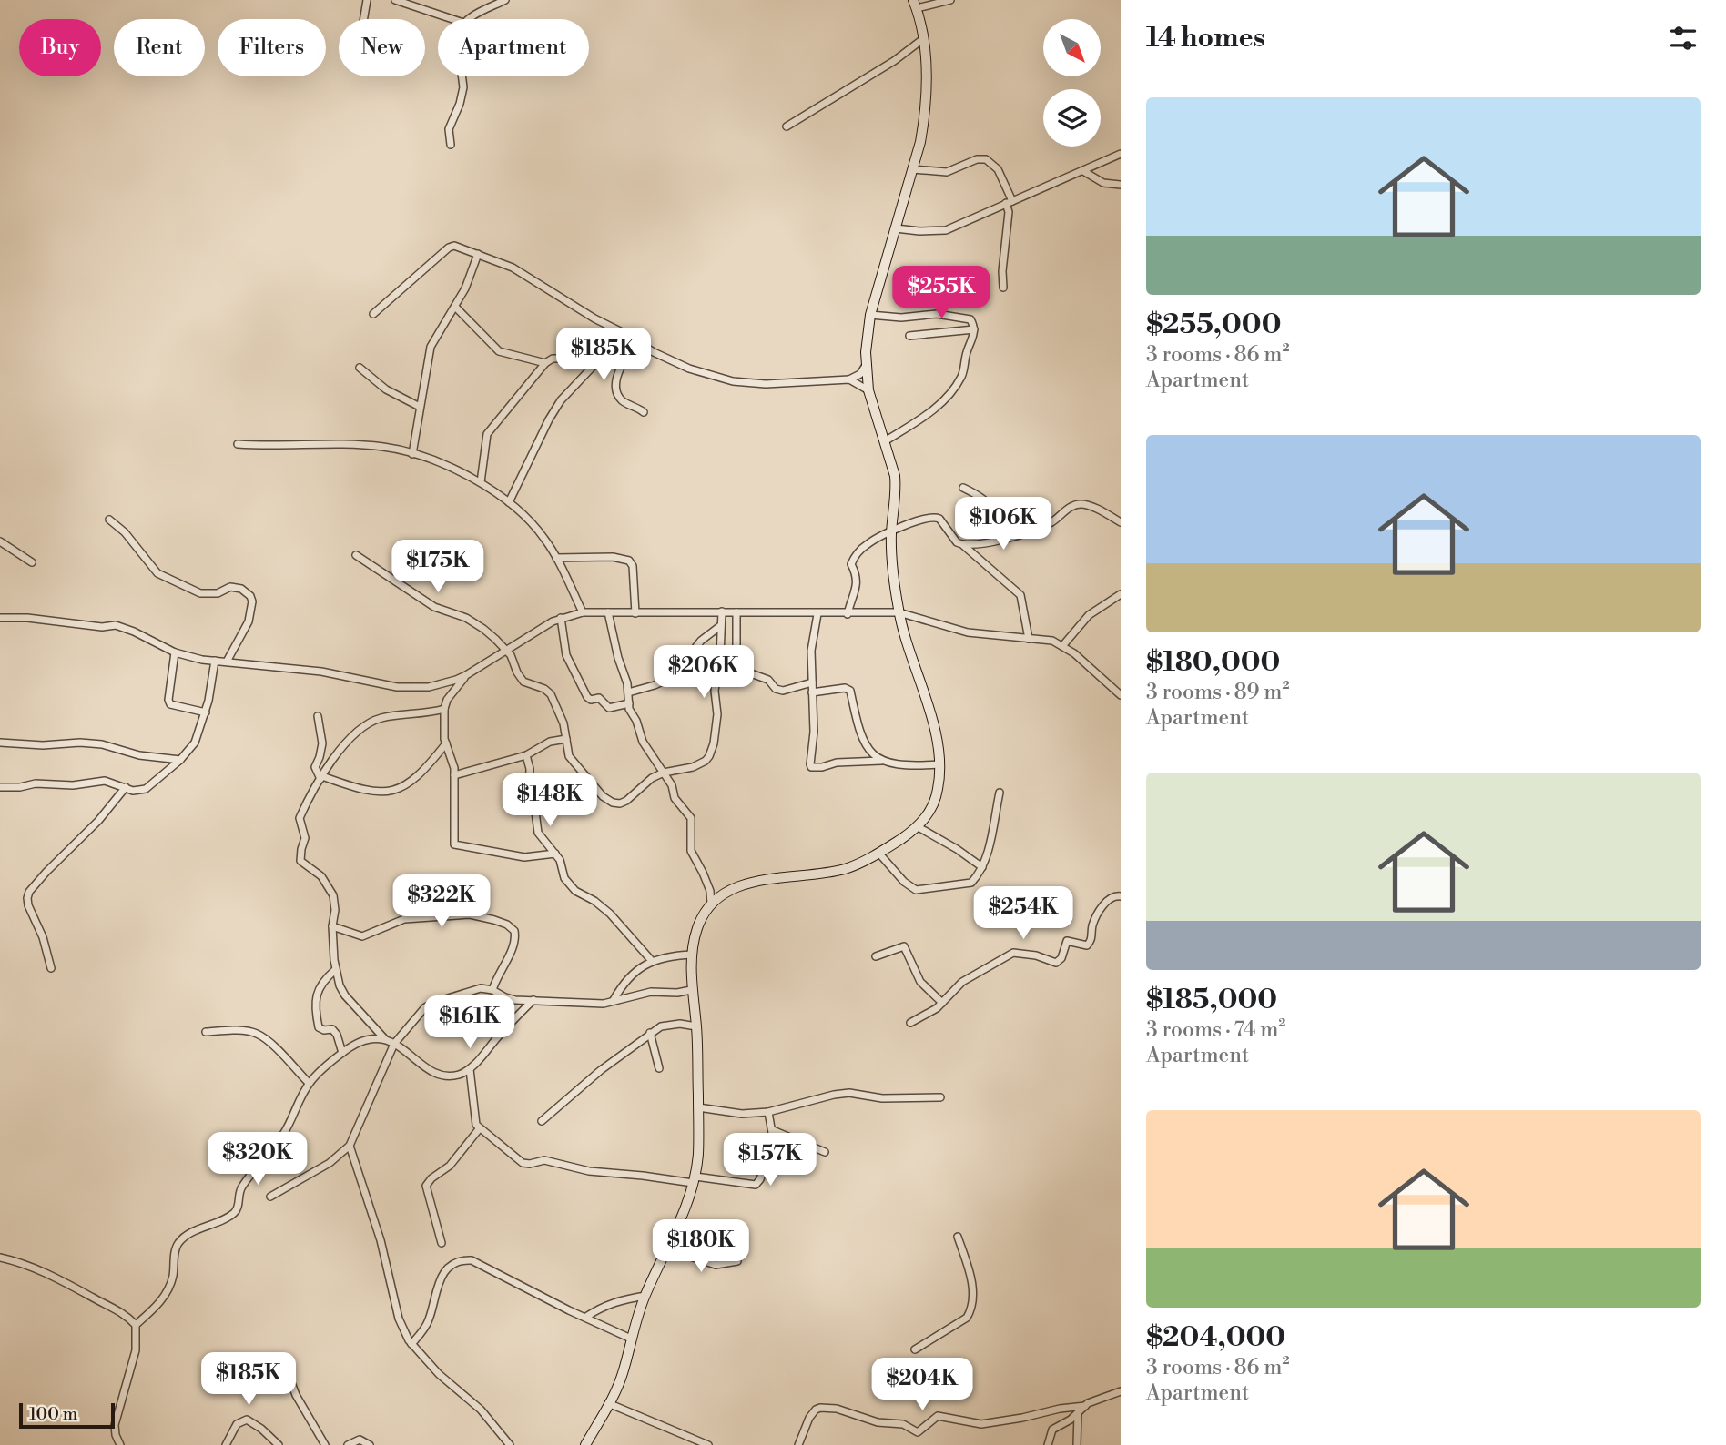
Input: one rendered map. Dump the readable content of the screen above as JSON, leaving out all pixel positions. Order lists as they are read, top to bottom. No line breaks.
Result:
{"scale_bar":"100 m","north":"bottom right","page":{"heading":"14 homes","chip":["Buy","Rent","Filters","New","Apartment"],"list":[{"name":"$255,000","note":"3 rooms · 86 m² · Apartment"},{"name":"$180,000","note":"3 rooms · 89 m² · Apartment"},{"name":"$185,000","note":"3 rooms · 74 m² · Apartment"},{"name":"$204,000","note":"3 rooms · 86 m² · Apartment"}],"price":["$255K","$185K","$106K","$175K","$206K","$148K","$322K","$254K","$161K","$320K","$157K","$180K","$185K","$204K"],"scale":"100 m"}}
